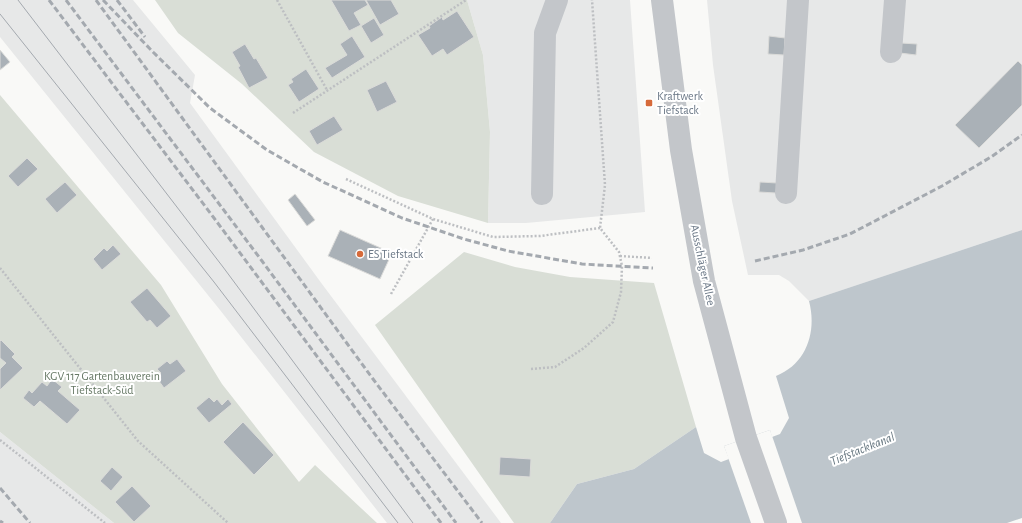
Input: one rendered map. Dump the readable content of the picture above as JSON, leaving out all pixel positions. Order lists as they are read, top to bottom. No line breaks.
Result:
{"streets":{"street":["Ausschläger Allee"]},"water":["Tiefstackkanal"],"parks":["KGV 117 Gartenbauverein Tiefstack-Süd"],"places":{"transit":["Kraftwerk Tiefstack"],"other":["ES Tiefstack"]}}
